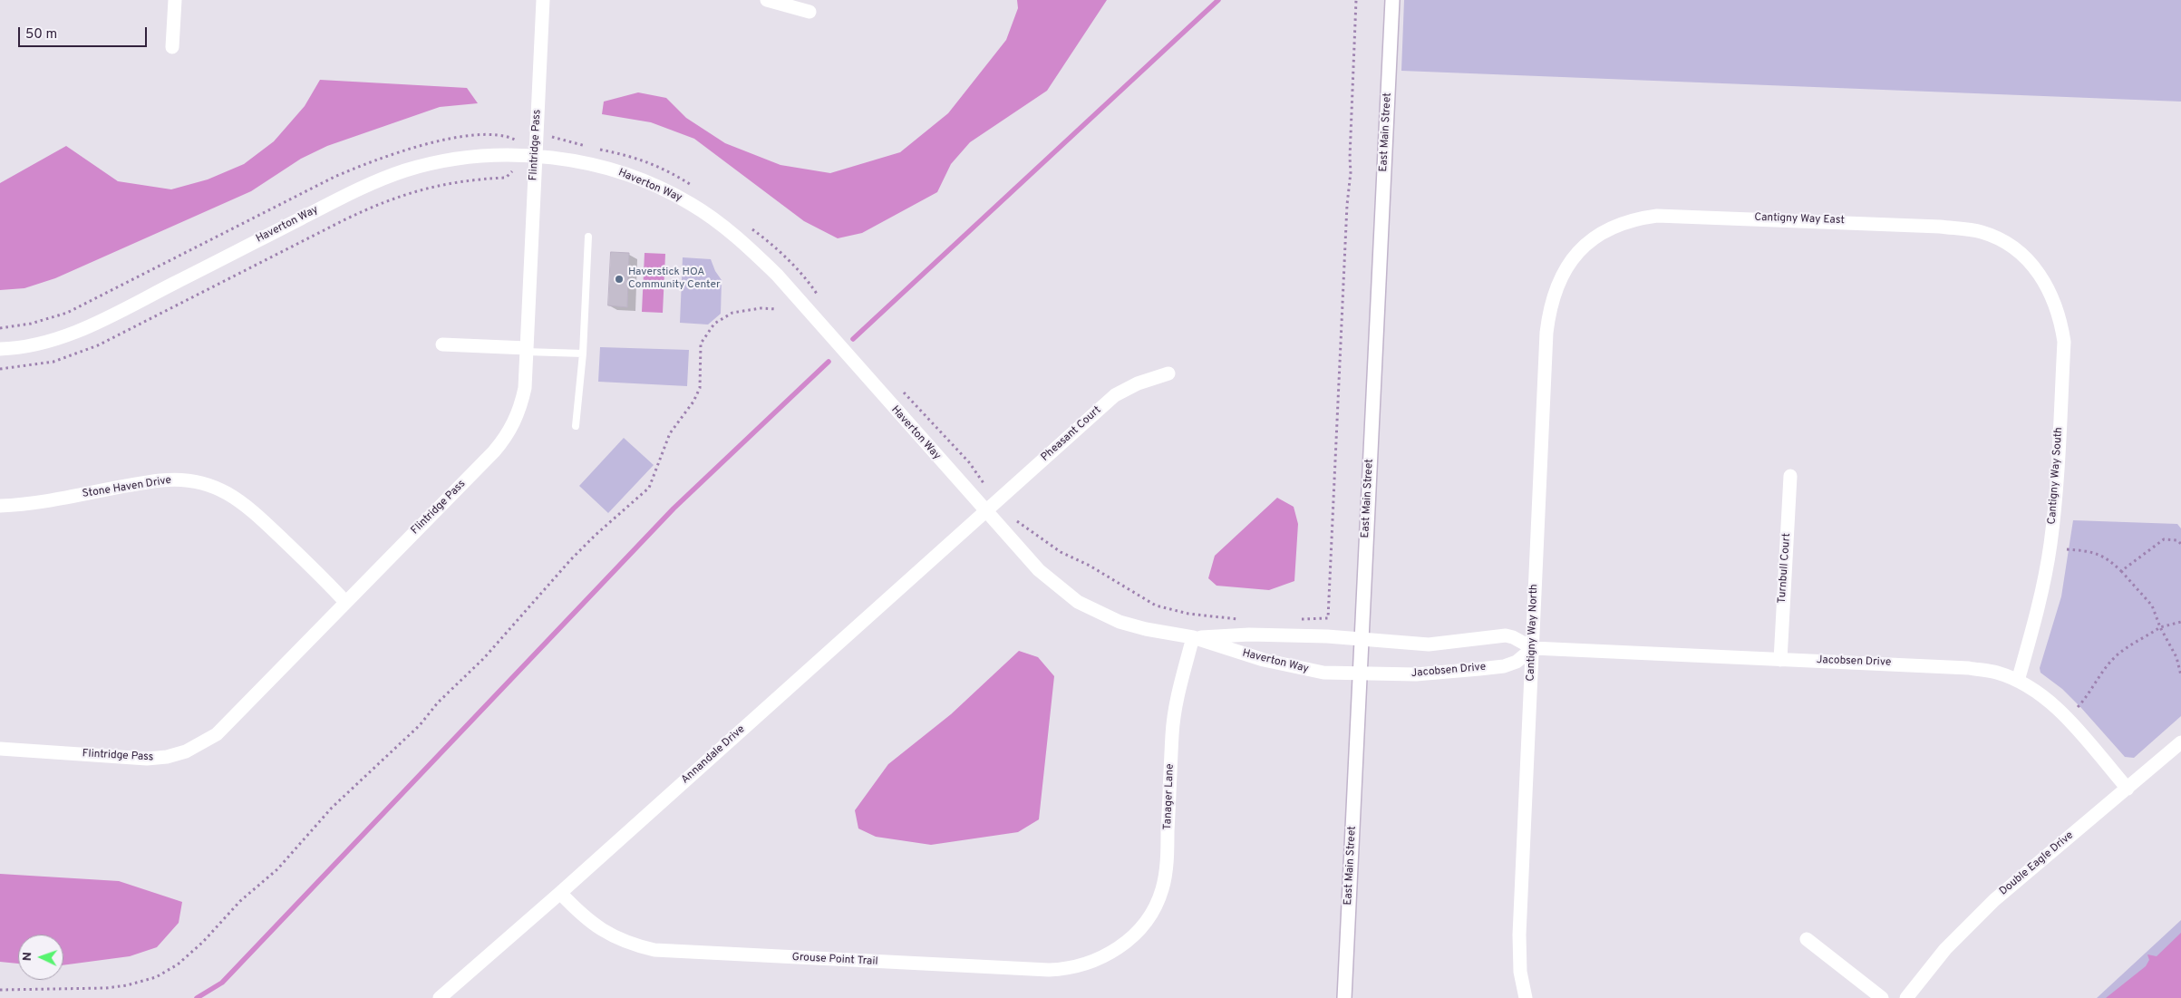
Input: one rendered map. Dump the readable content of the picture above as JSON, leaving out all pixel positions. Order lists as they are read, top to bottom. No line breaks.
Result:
{"streets":{"street":["East Main Street","Flintridge Pass","Haverton Way","Cantigny Way East","Pheasant Court","Cantigny Way South","Stone Haven Drive","Turnbull Court","Cantigny Way North","Jacobsen Drive","Annandale Drive","Tanager Lane","Double Eagle Drive","Grouse Point Trail"]},"crossings":[["East Main Street","Haverton Way"],["East Main Street","Jacobsen Drive"],["Flintridge Pass","Haverton Way"],["Flintridge Pass","Stone Haven Drive"],["Haverton Way","Pheasant Court"],["Haverton Way","Jacobsen Drive"],["Haverton Way","Annandale Drive"],["Haverton Way","Tanager Lane"],["Cantigny Way East","Cantigny Way South"],["Cantigny Way East","Cantigny Way North"],["Pheasant Court","Annandale Drive"],["Cantigny Way South","Jacobsen Drive"],["Turnbull Court","Jacobsen Drive"],["Cantigny Way North","Jacobsen Drive"],["Jacobsen Drive","Double Eagle Drive"],["Annandale Drive","Grouse Point Trail"],["Tanager Lane","Grouse Point Trail"]],"places":["Haverstick HOA Community Center"],"scale_bar":"50 m","north":"left"}
